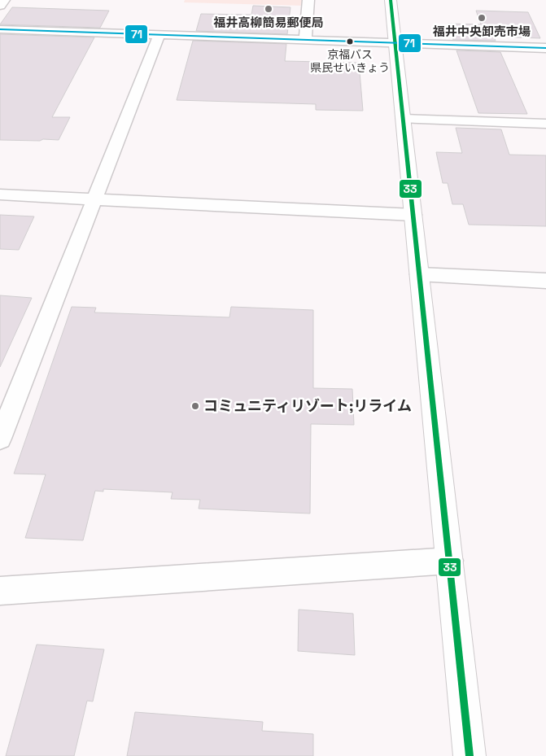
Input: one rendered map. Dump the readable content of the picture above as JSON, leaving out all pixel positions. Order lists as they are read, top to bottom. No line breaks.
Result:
{"places":["福井高柳簡易郵便局","福井中央卸売市場","京福バス 県民せいきょう","コミュニティリゾート;リライム"],"lines":["transit line 33","transit line 71"]}
